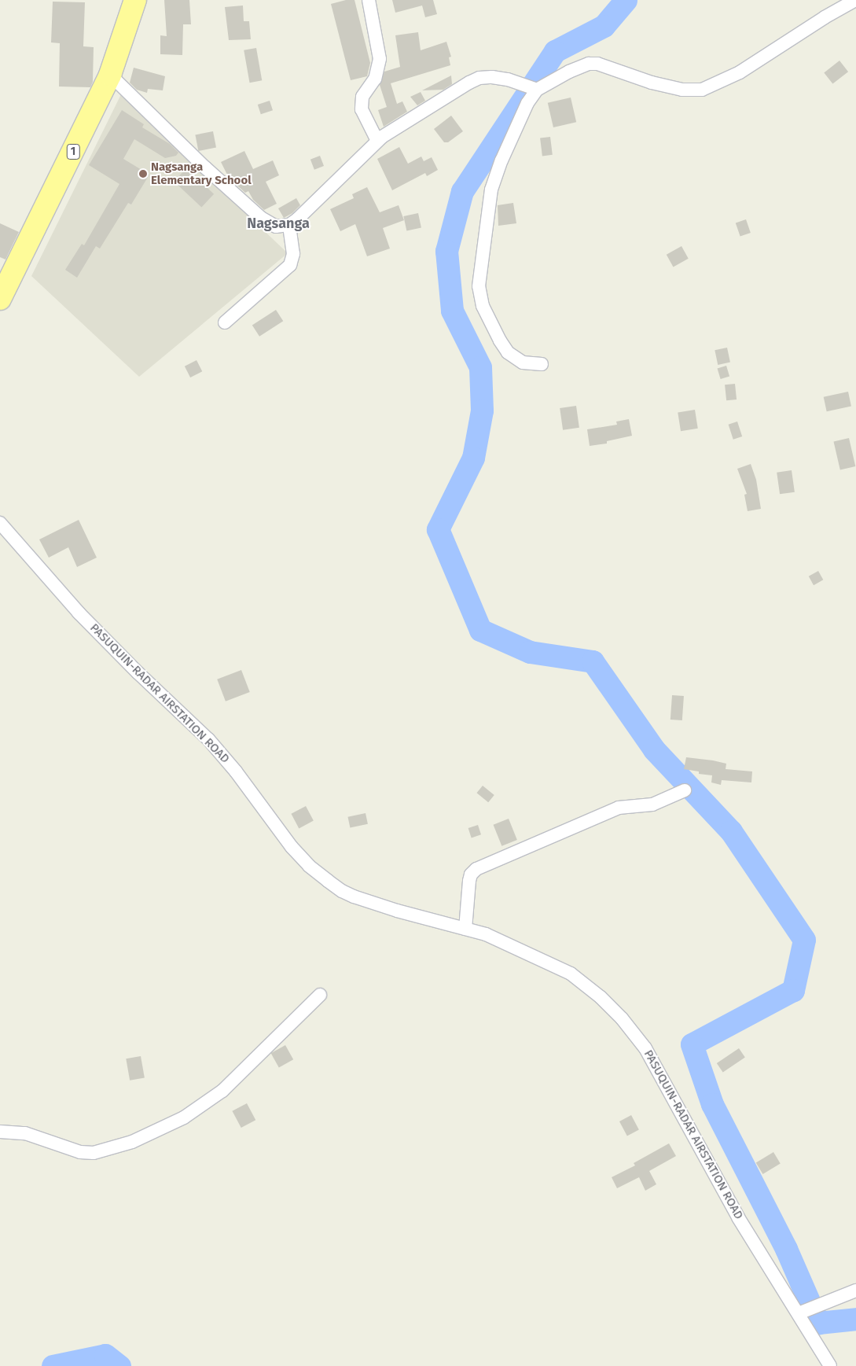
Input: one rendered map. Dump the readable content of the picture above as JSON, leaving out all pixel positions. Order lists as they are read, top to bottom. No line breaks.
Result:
{"streets":{"highway":["1"],"street":["PASUQUIN-RADAR AIRSTATION ROAD"]},"districts":["Nagsanga"],"places":["Nagsanga Elementary School"]}
